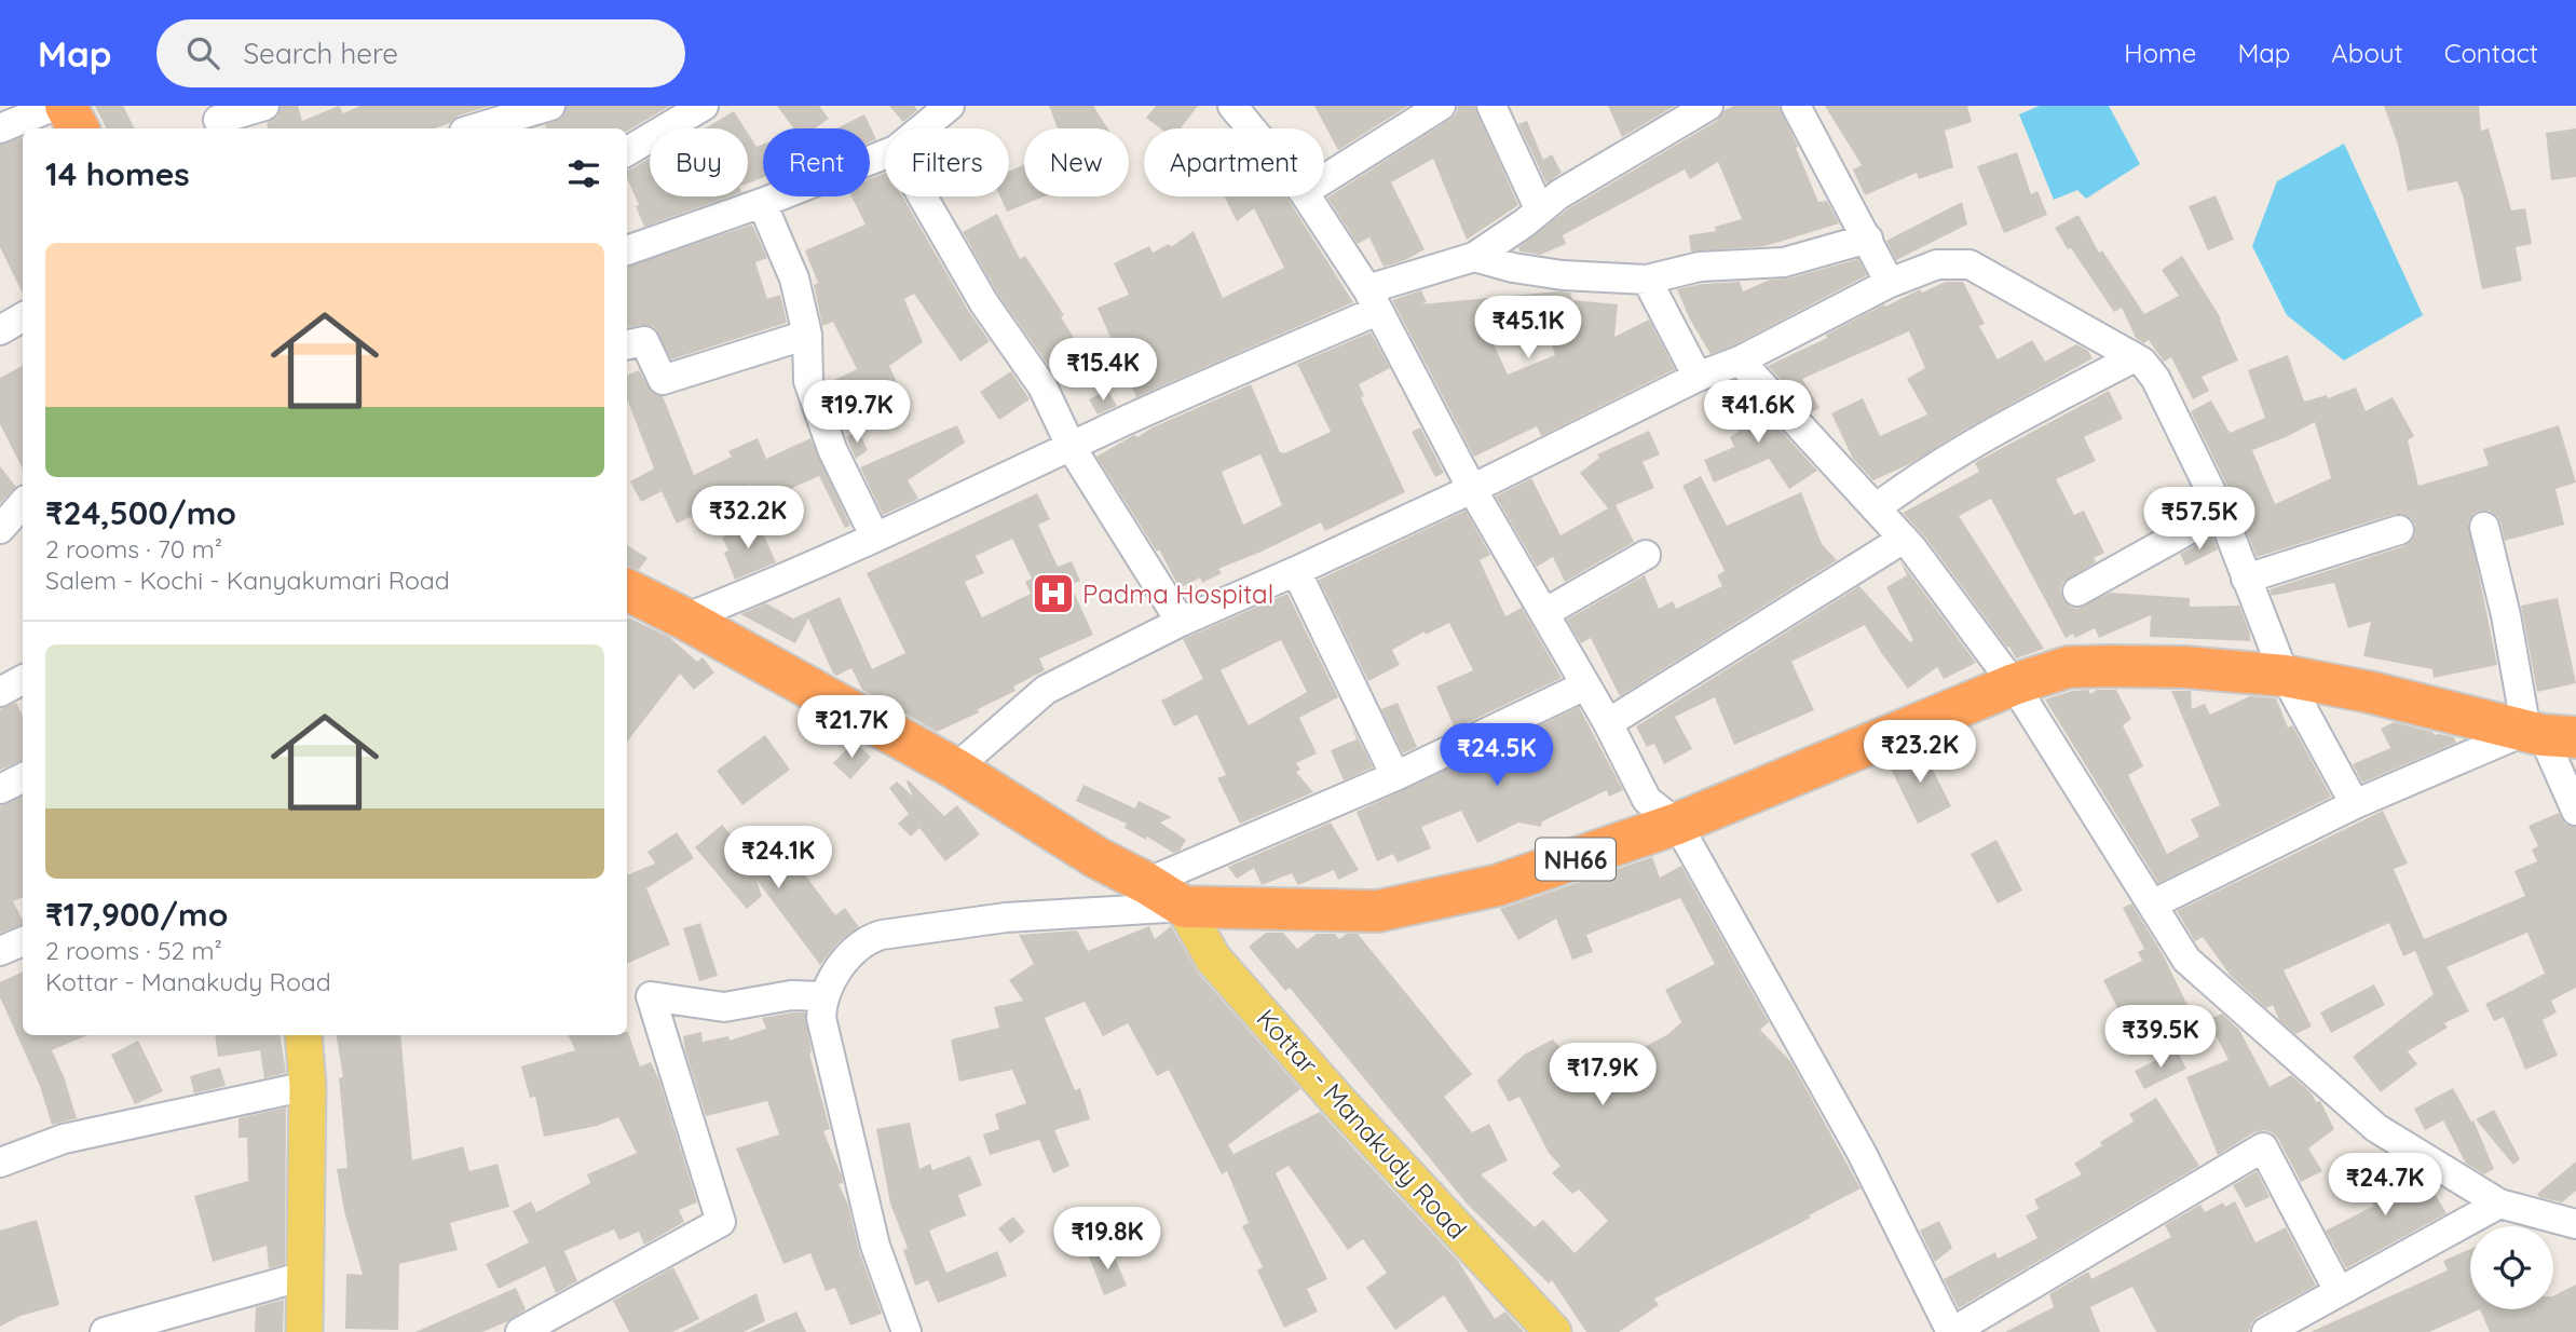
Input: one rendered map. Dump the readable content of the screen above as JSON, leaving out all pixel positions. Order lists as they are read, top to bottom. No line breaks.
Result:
{"streets":{"highway":["NH66"],"main road":["Kottar - Manakudy Road"]},"crossings":[["NH66","Kottar - Manakudy Road"]],"places":{"hospital":["Padma Hospital"]},"page":{"header":"Map","search":"Search here","nav":["Home","Map","About","Contact"],"chip":["Buy","Rent","Filters","New","Apartment"],"heading":"14 homes","list":[{"name":"₹24,500/mo","note":"2 rooms · 70 m² · Salem - Kochi - Kanyakumari Road"},{"name":"₹17,900/mo","note":"2 rooms · 52 m² · Kottar - Manakudy Road"}],"price":["₹45.1K","₹15.4K","₹19.7K","₹41.6K","₹32.2K","₹57.5K","₹21.7K","₹23.2K","₹24.5K","₹24.1K","₹39.5K","₹17.9K","₹24.7K","₹19.8K"]}}
